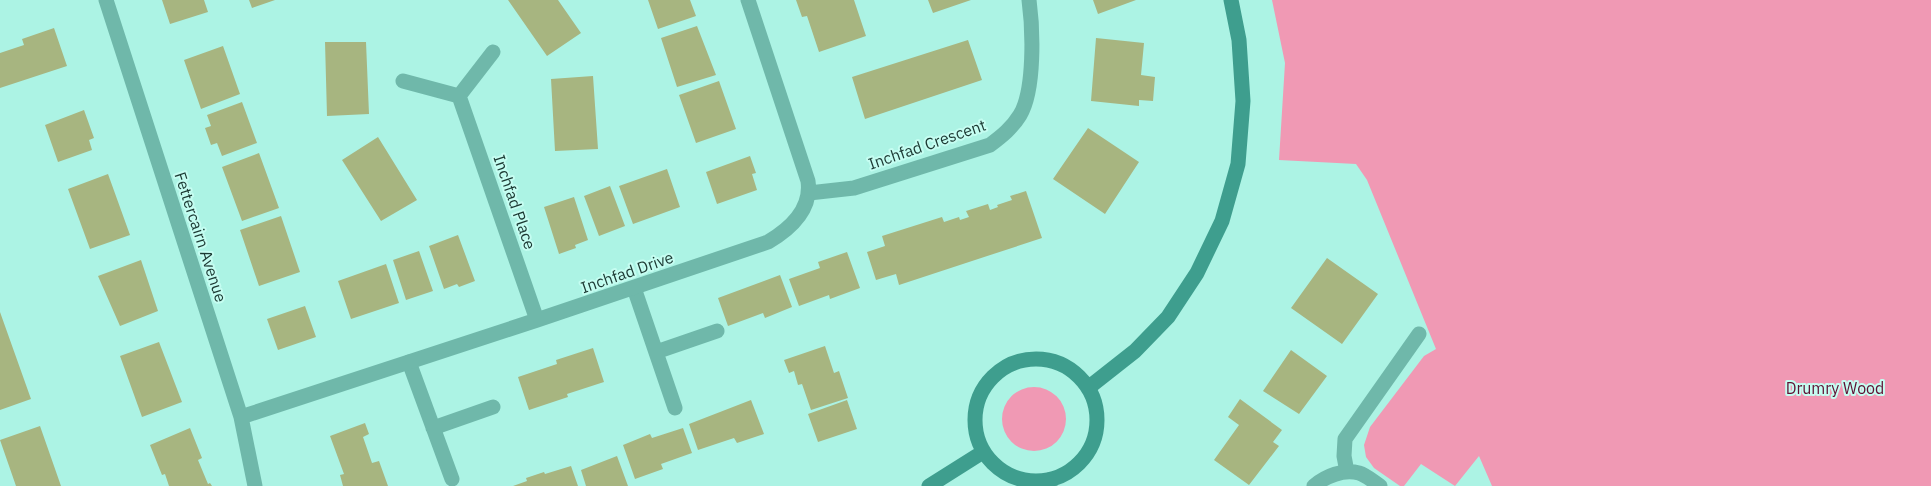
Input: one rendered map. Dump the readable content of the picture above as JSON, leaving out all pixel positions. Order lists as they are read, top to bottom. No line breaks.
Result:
{"streets":{"street":["Inchfad Crescent","Inchfad Place","Fettercairn Avenue","Inchfad Drive"]},"crossings":[["Inchfad Crescent","Inchfad Drive"],["Inchfad Place","Inchfad Drive"],["Fettercairn Avenue","Inchfad Drive"]],"parks":["Drumry Wood"]}
